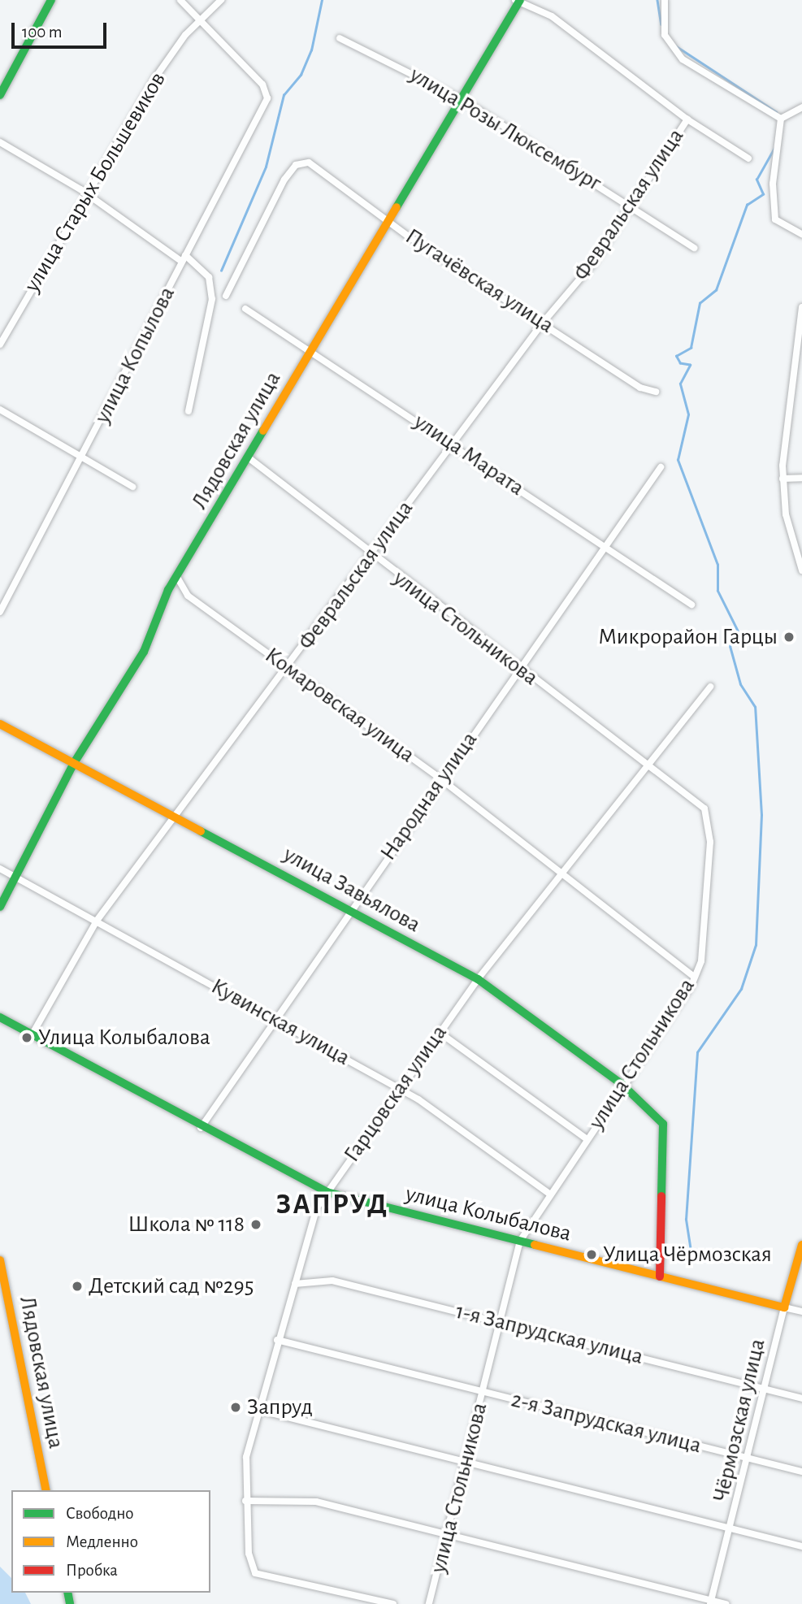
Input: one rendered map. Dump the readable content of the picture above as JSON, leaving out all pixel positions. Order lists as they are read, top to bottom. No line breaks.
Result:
{"streets":{"street":["улица Розы Люксембург","улица Старых Большевиков","Февральская улица","Пугачёвская улица","улица Копылова","Лядовская улица","улица Марата","улица Стольникова","Комаровская улица","Народная улица","улица Завьялова","Кувинская улица","Гарцовская улица","улица Колыбалова","1-я Запрудская улица","Чёрмозская улица","2-я Запрудская улица"]},"crossings":[["улица Розы Люксембург","Февральская улица"],["улица Розы Люксембург","Лядовская улица"],["улица Старых Большевиков","улица Копылова"],["Февральская улица","Пугачёвская улица"],["Февральская улица","улица Марата"],["Февральская улица","улица Стольникова"],["Февральская улица","Комаровская улица"],["Февральская улица","улица Завьялова"],["Февральская улица","Кувинская улица"],["Февральская улица","улица Колыбалова"],["Пугачёвская улица","Лядовская улица"],["Лядовская улица","улица Марата"],["Лядовская улица","улица Стольникова"],["Лядовская улица","Комаровская улица"],["Лядовская улица","улица Завьялова"],["Лядовская улица","Кувинская улица"],["улица Марата","Народная улица"],["улица Стольникова","Комаровская улица"],["улица Стольникова","Народная улица"],["улица Стольникова","улица Завьялова"],["улица Стольникова","Кувинская улица"],["улица Стольникова","Гарцовская улица"],["улица Стольникова","улица Колыбалова"],["улица Стольникова","1-я Запрудская улица"],["улица Стольникова","2-я Запрудская улица"],["Комаровская улица","Народная улица"],["Комаровская улица","Гарцовская улица"],["Народная улица","улица Завьялова"],["Народная улица","Кувинская улица"],["Народная улица","улица Колыбалова"],["улица Завьялова","Гарцовская улица"],["улица Завьялова","улица Колыбалова"],["Кувинская улица","Гарцовская улица"],["Гарцовская улица","улица Колыбалова"],["Гарцовская улица","1-я Запрудская улица"],["Гарцовская улица","2-я Запрудская улица"],["улица Колыбалова","Чёрмозская улица"],["1-я Запрудская улица","Чёрмозская улица"],["Чёрмозская улица","2-я Запрудская улица"]],"districts":["ЗАПРУД"],"places":["Микрорайон Гарцы","Улица Колыбалова","Школа № 118","Улица Чёрмозская","Детский сад №295","Запруд"],"legend":["Свободно","Медленно","Пробка"],"scale_bar":"100 m"}
